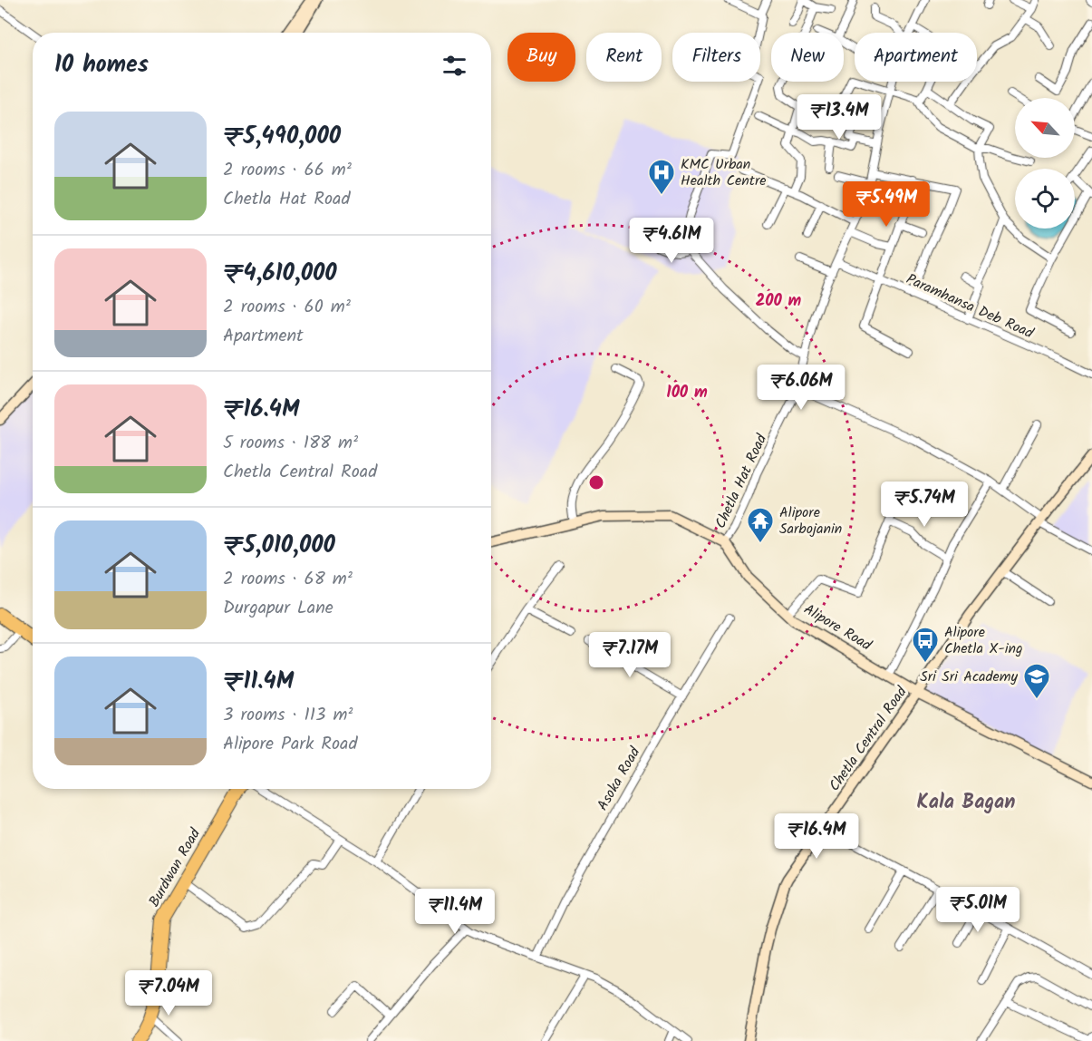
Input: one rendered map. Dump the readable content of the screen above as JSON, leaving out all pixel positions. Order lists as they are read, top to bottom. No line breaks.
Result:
{"streets":{"highway":["Burdwan Road"],"main road":["Alipore Road","Chetla Central Road"],"street":["Paramhansa Deb Road","Chetla Hat Road","Asoka Road"]},"crossings":[["Paramhansa Deb Road","Chetla Hat Road"],["Chetla Hat Road","Alipore Road"],["Alipore Road","Chetla Central Road"]],"districts":["Kala Bagan"],"places":{"hospital":["KMC Urban Health Centre"],"temple":["Alipore Sarbojanin"],"bus stop":["Alipore Chetla X-ing"],"school or university":["Sri Sri Academy"]},"north":"top left","page":{"chip":["Buy","Rent","Filters","New","Apartment"],"heading":"10 homes","price":["₹13.4M","₹5.49M","₹4.61M","₹6.06M","₹5.74M","₹7.17M","₹16.4M","₹5.01M","₹11.4M","₹7.04M"],"list":[{"name":"₹5,490,000","note":"2 rooms · 66 m² · Chetla Hat Road"},{"name":"₹4,610,000","note":"2 rooms · 60 m² · Apartment"},{"name":"₹16.4M","note":"5 rooms · 188 m² · Chetla Central Road"},{"name":"₹5,010,000","note":"2 rooms · 68 m² · Durgapur Lane"},{"name":"₹11.4M","note":"3 rooms · 113 m² · Alipore Park Road"}]},"rings":["200 m","100 m"]}
